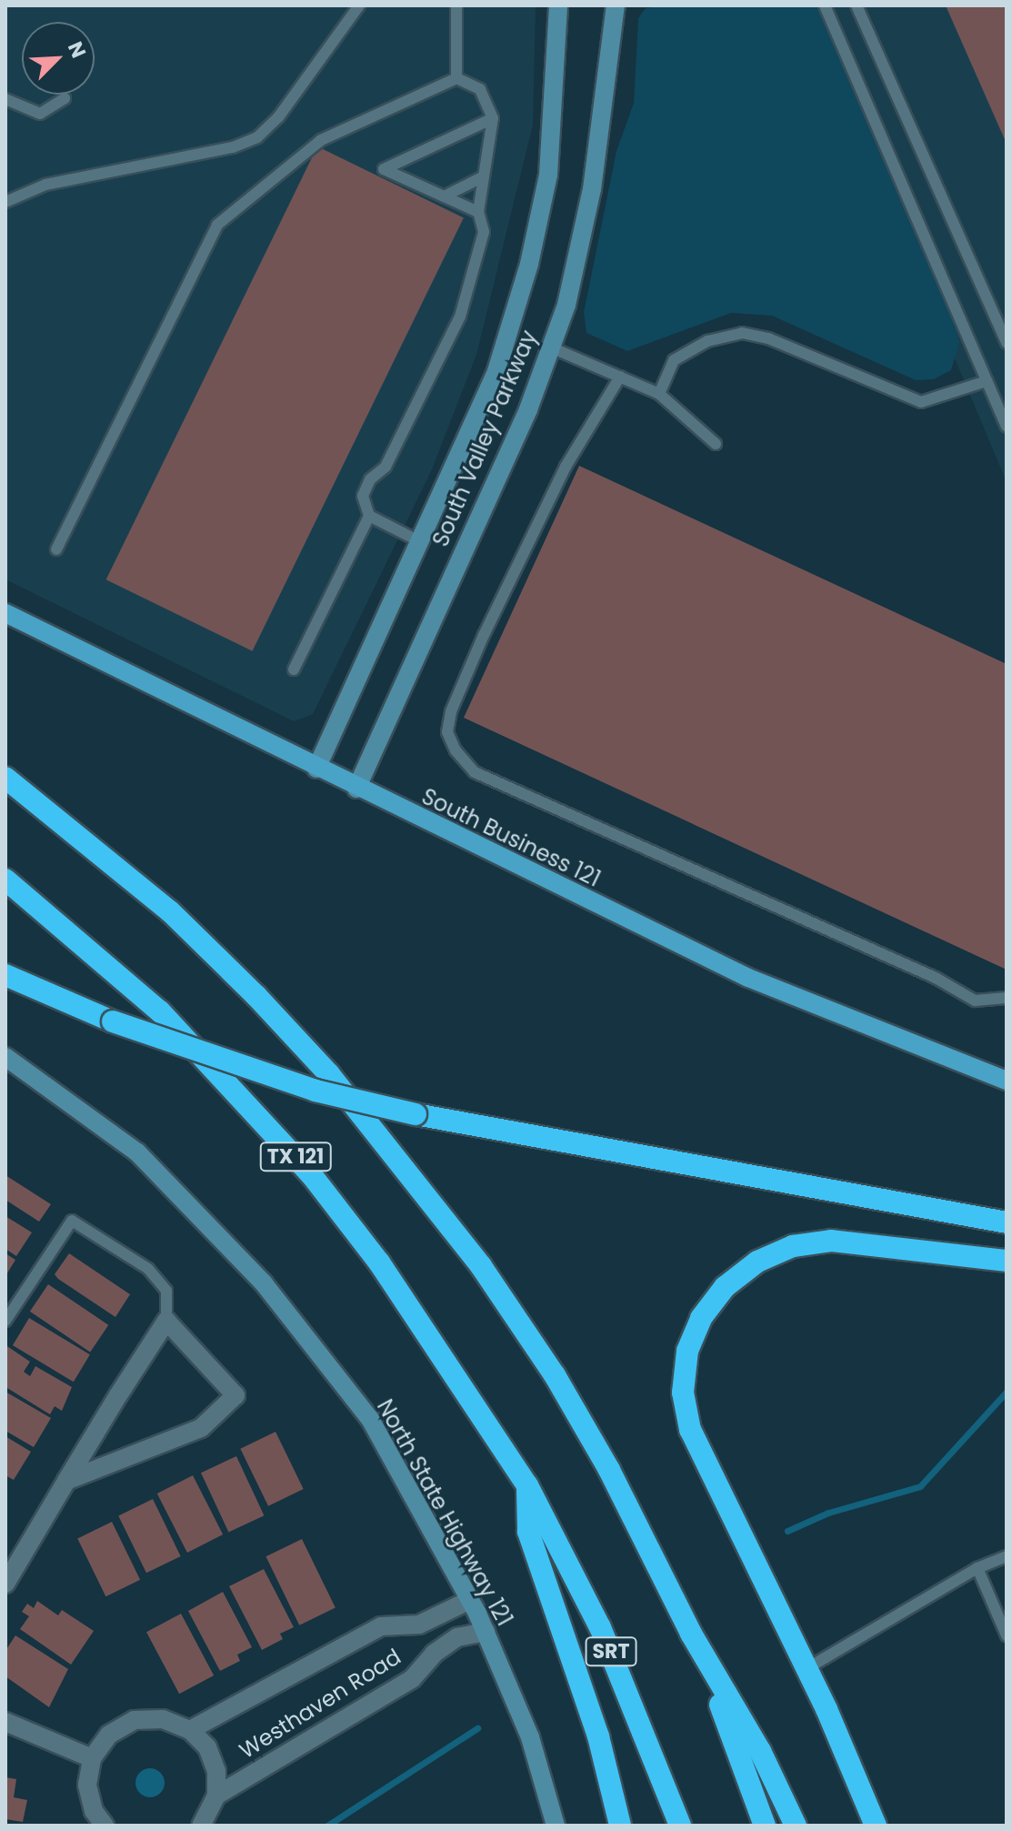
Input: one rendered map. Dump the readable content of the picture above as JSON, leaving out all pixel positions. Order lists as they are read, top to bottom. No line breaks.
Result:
{"streets":{"highway":["TX 121","SRT"],"main road":["South Valley Parkway","South Business 121","North State Highway 121"],"street":["Westhaven Road"]},"crossings":[["South Valley Parkway","South Business 121"],["TX 121","SRT"],["North State Highway 121","Westhaven Road"]],"north":"top right"}
